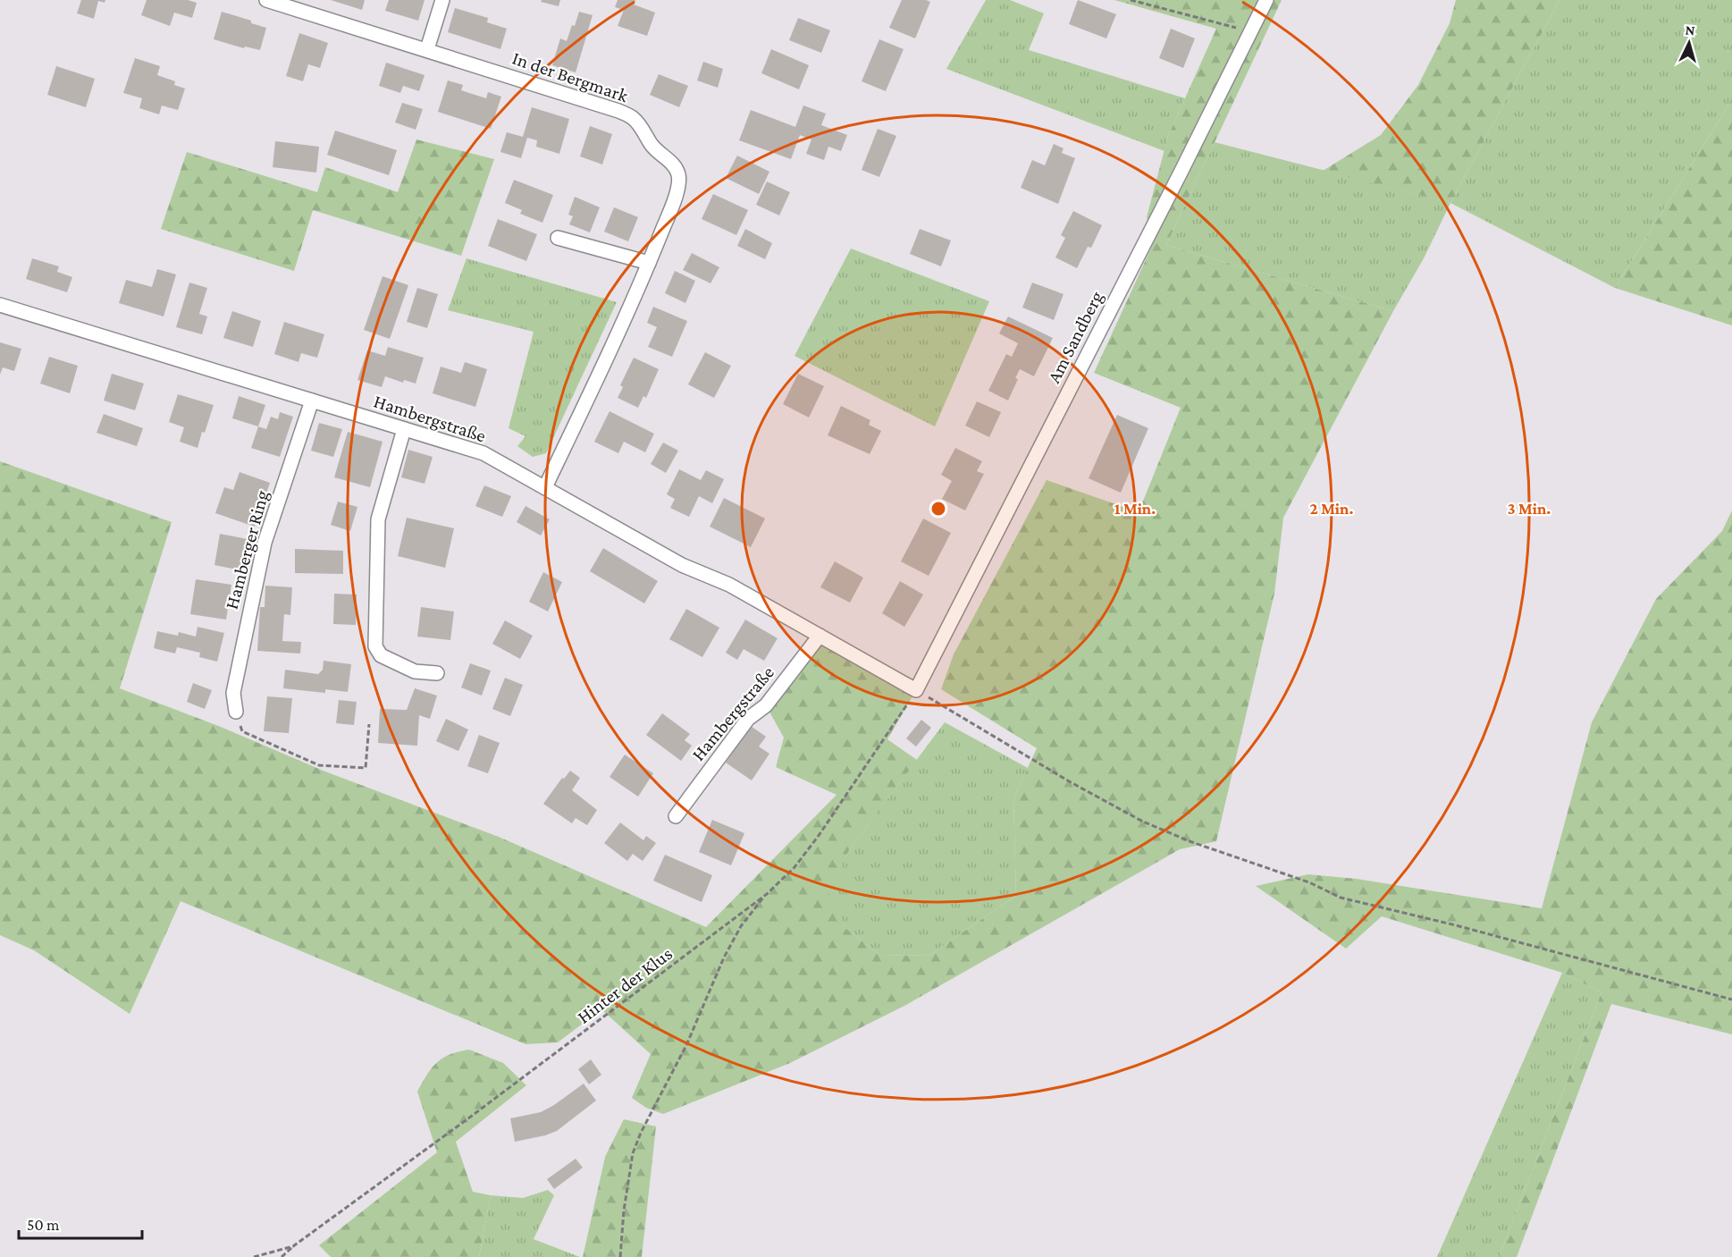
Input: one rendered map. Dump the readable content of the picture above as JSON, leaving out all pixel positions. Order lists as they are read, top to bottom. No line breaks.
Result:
{"streets":{"street":["In der Bergmark","Am Sandberg","Hambergstraße","Hamberger Ring"],"path":["Hinter der Klus"]},"crossings":[["In der Bergmark","Hambergstraße"],["Am Sandberg","Hambergstraße"],["Am Sandberg","Hinter der Klus"],["Hambergstraße","Hamberger Ring"],["Hambergstraße","Hinter der Klus"]],"scale_bar":"50 m","north":"top","rings":["1 Min.","2 Min.","3 Min."]}
